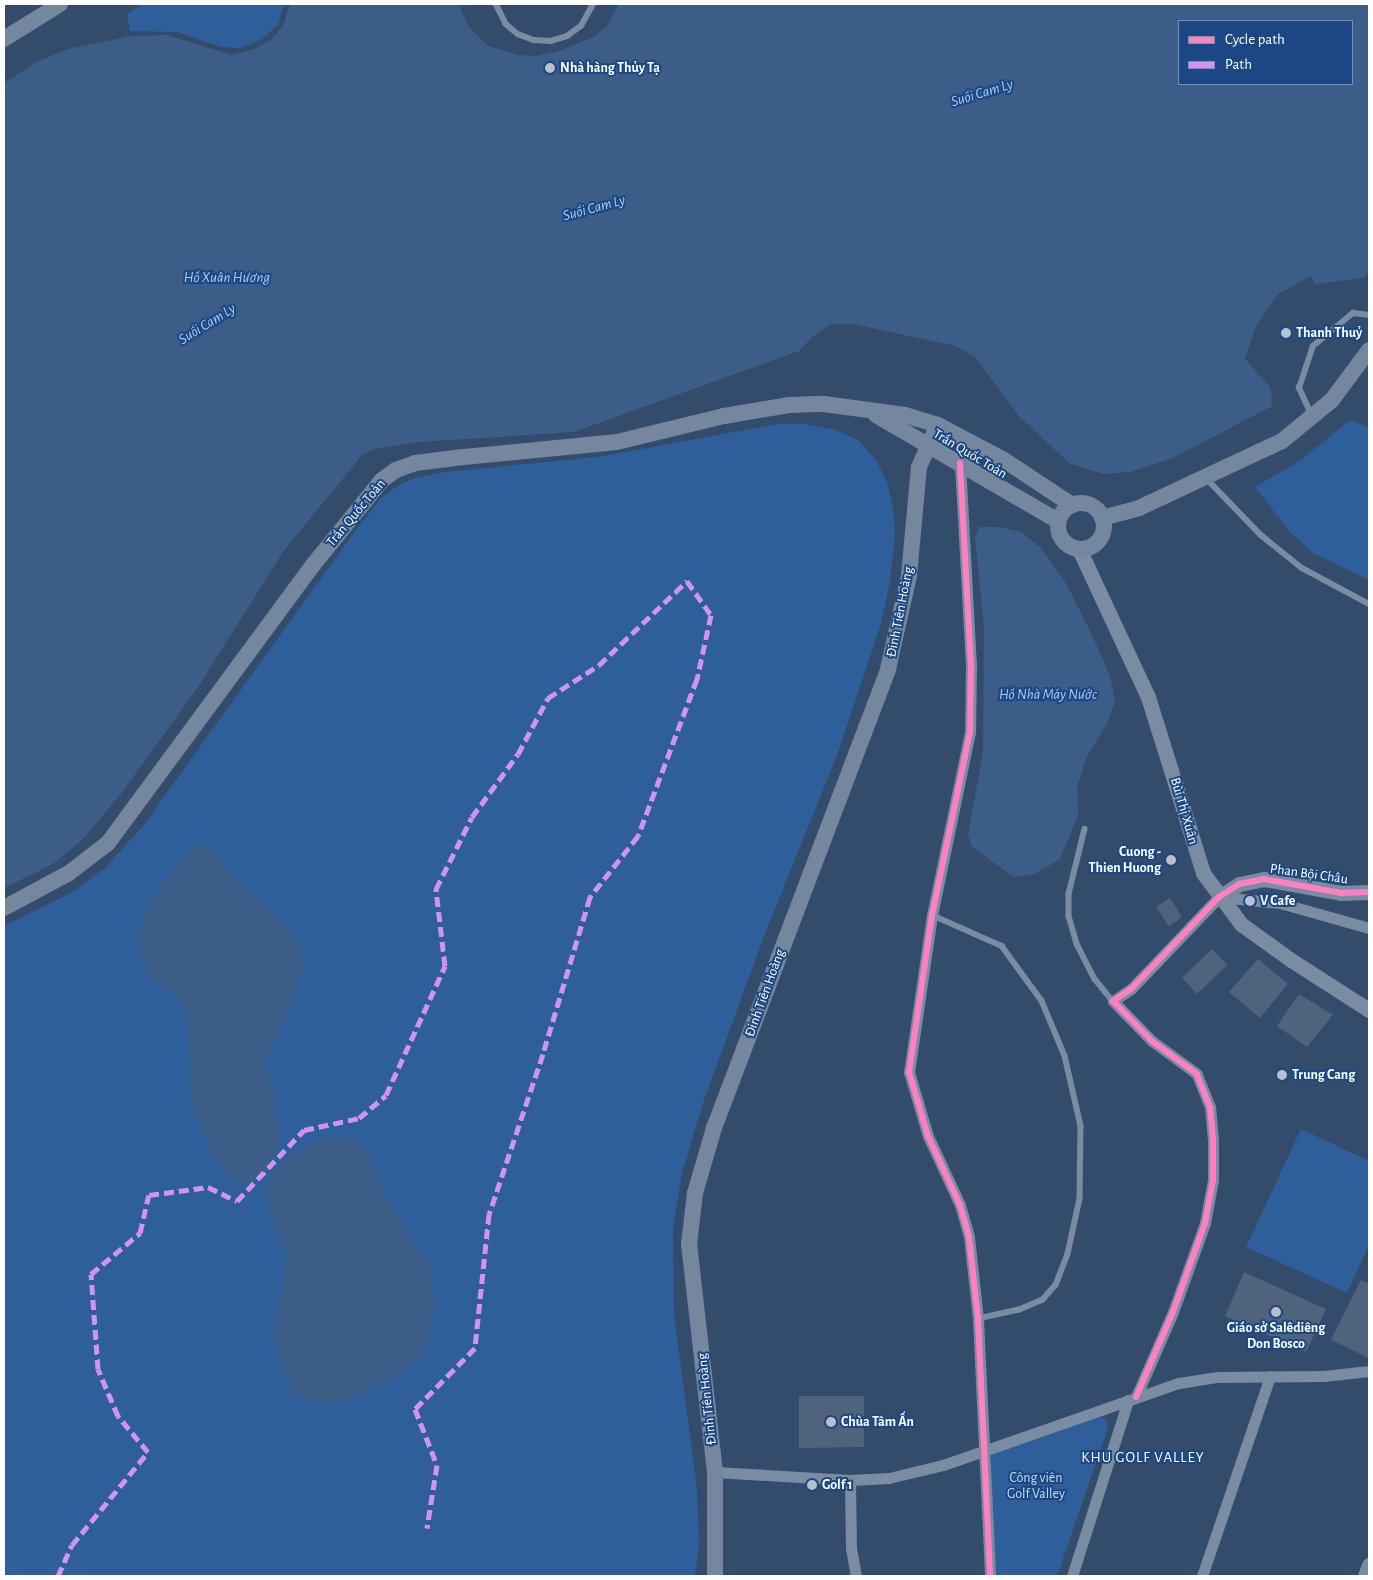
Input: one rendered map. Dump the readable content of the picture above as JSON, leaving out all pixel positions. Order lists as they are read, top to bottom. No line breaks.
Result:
{"streets":{"main road":["Trần Quốc Toản","Đinh Tiên Hoàng"],"street":["Bùi Thị Xuân","Phan Bội Châu"]},"crossings":[["Trần Quốc Toản","Đinh Tiên Hoàng"],["Trần Quốc Toản","Bùi Thị Xuân"],["Bùi Thị Xuân","Phan Bội Châu"]],"districts":["KHU GOLF VALLEY"],"water":["Suối Cam Ly","Hồ Xuân Hương","Hồ Nhà Máy Nước"],"parks":["Công viên Golf Valley"],"places":["Nhà hàng Thủy Tạ","Thanh Thuỷ","Cuong - Thien Huong","V Cafe","Trung Cang","Giáo sở Salêdiêng Don Bosco","Chùa Tâm Ấn","Golf 1"],"legend":["Cycle path","Path"]}
